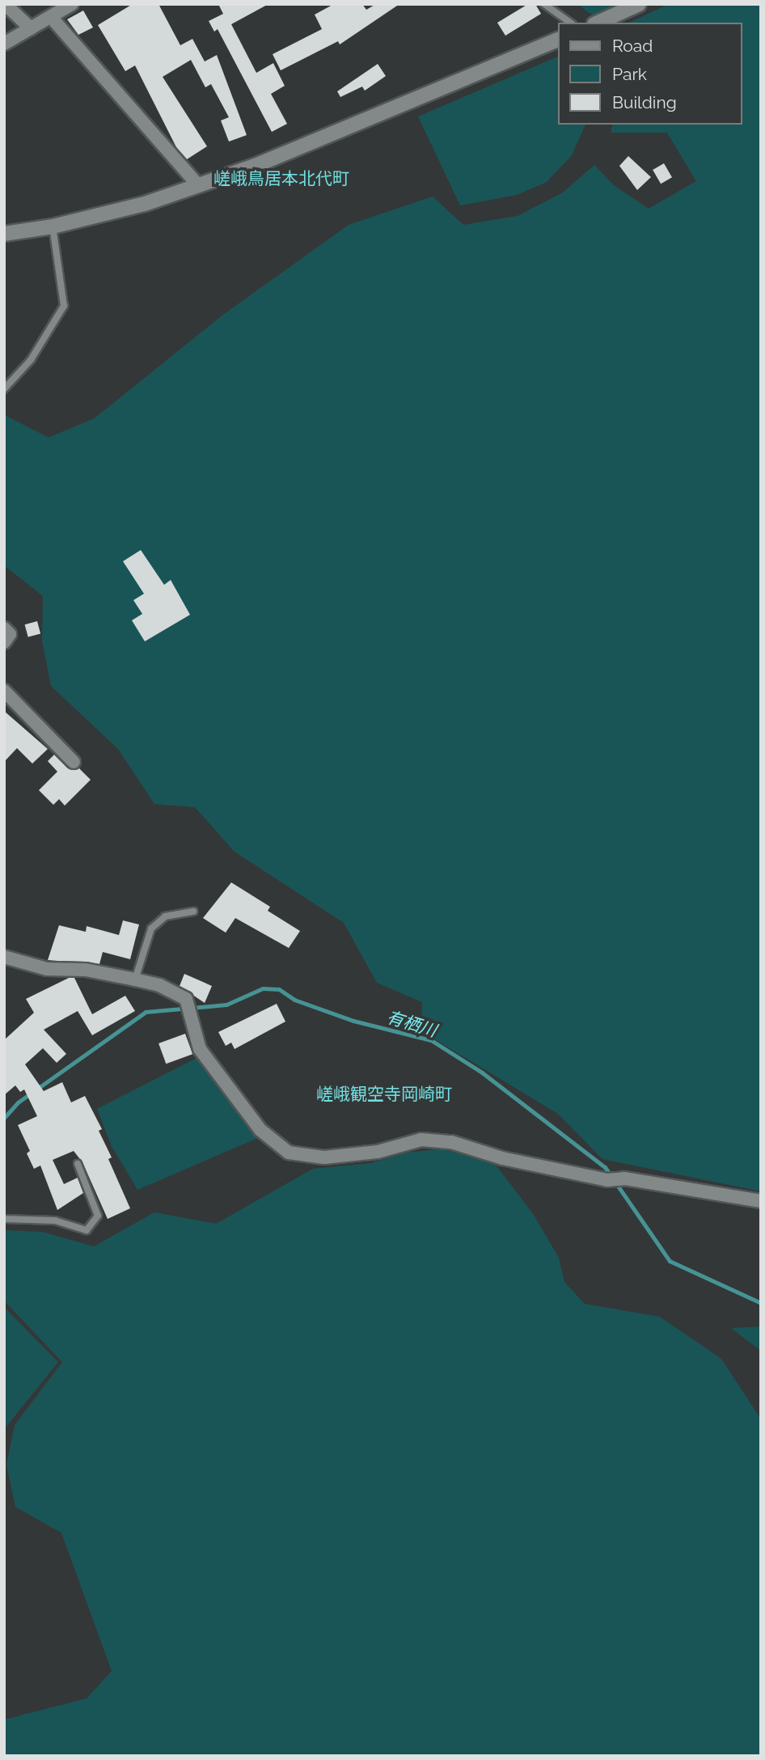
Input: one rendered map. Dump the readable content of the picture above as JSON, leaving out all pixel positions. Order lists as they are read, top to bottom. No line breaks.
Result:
{"districts":["嵯峨鳥居本北代町","嵯峨観空寺岡崎町"],"water":["有栖川"],"legend":["Road","Park","Building"]}
